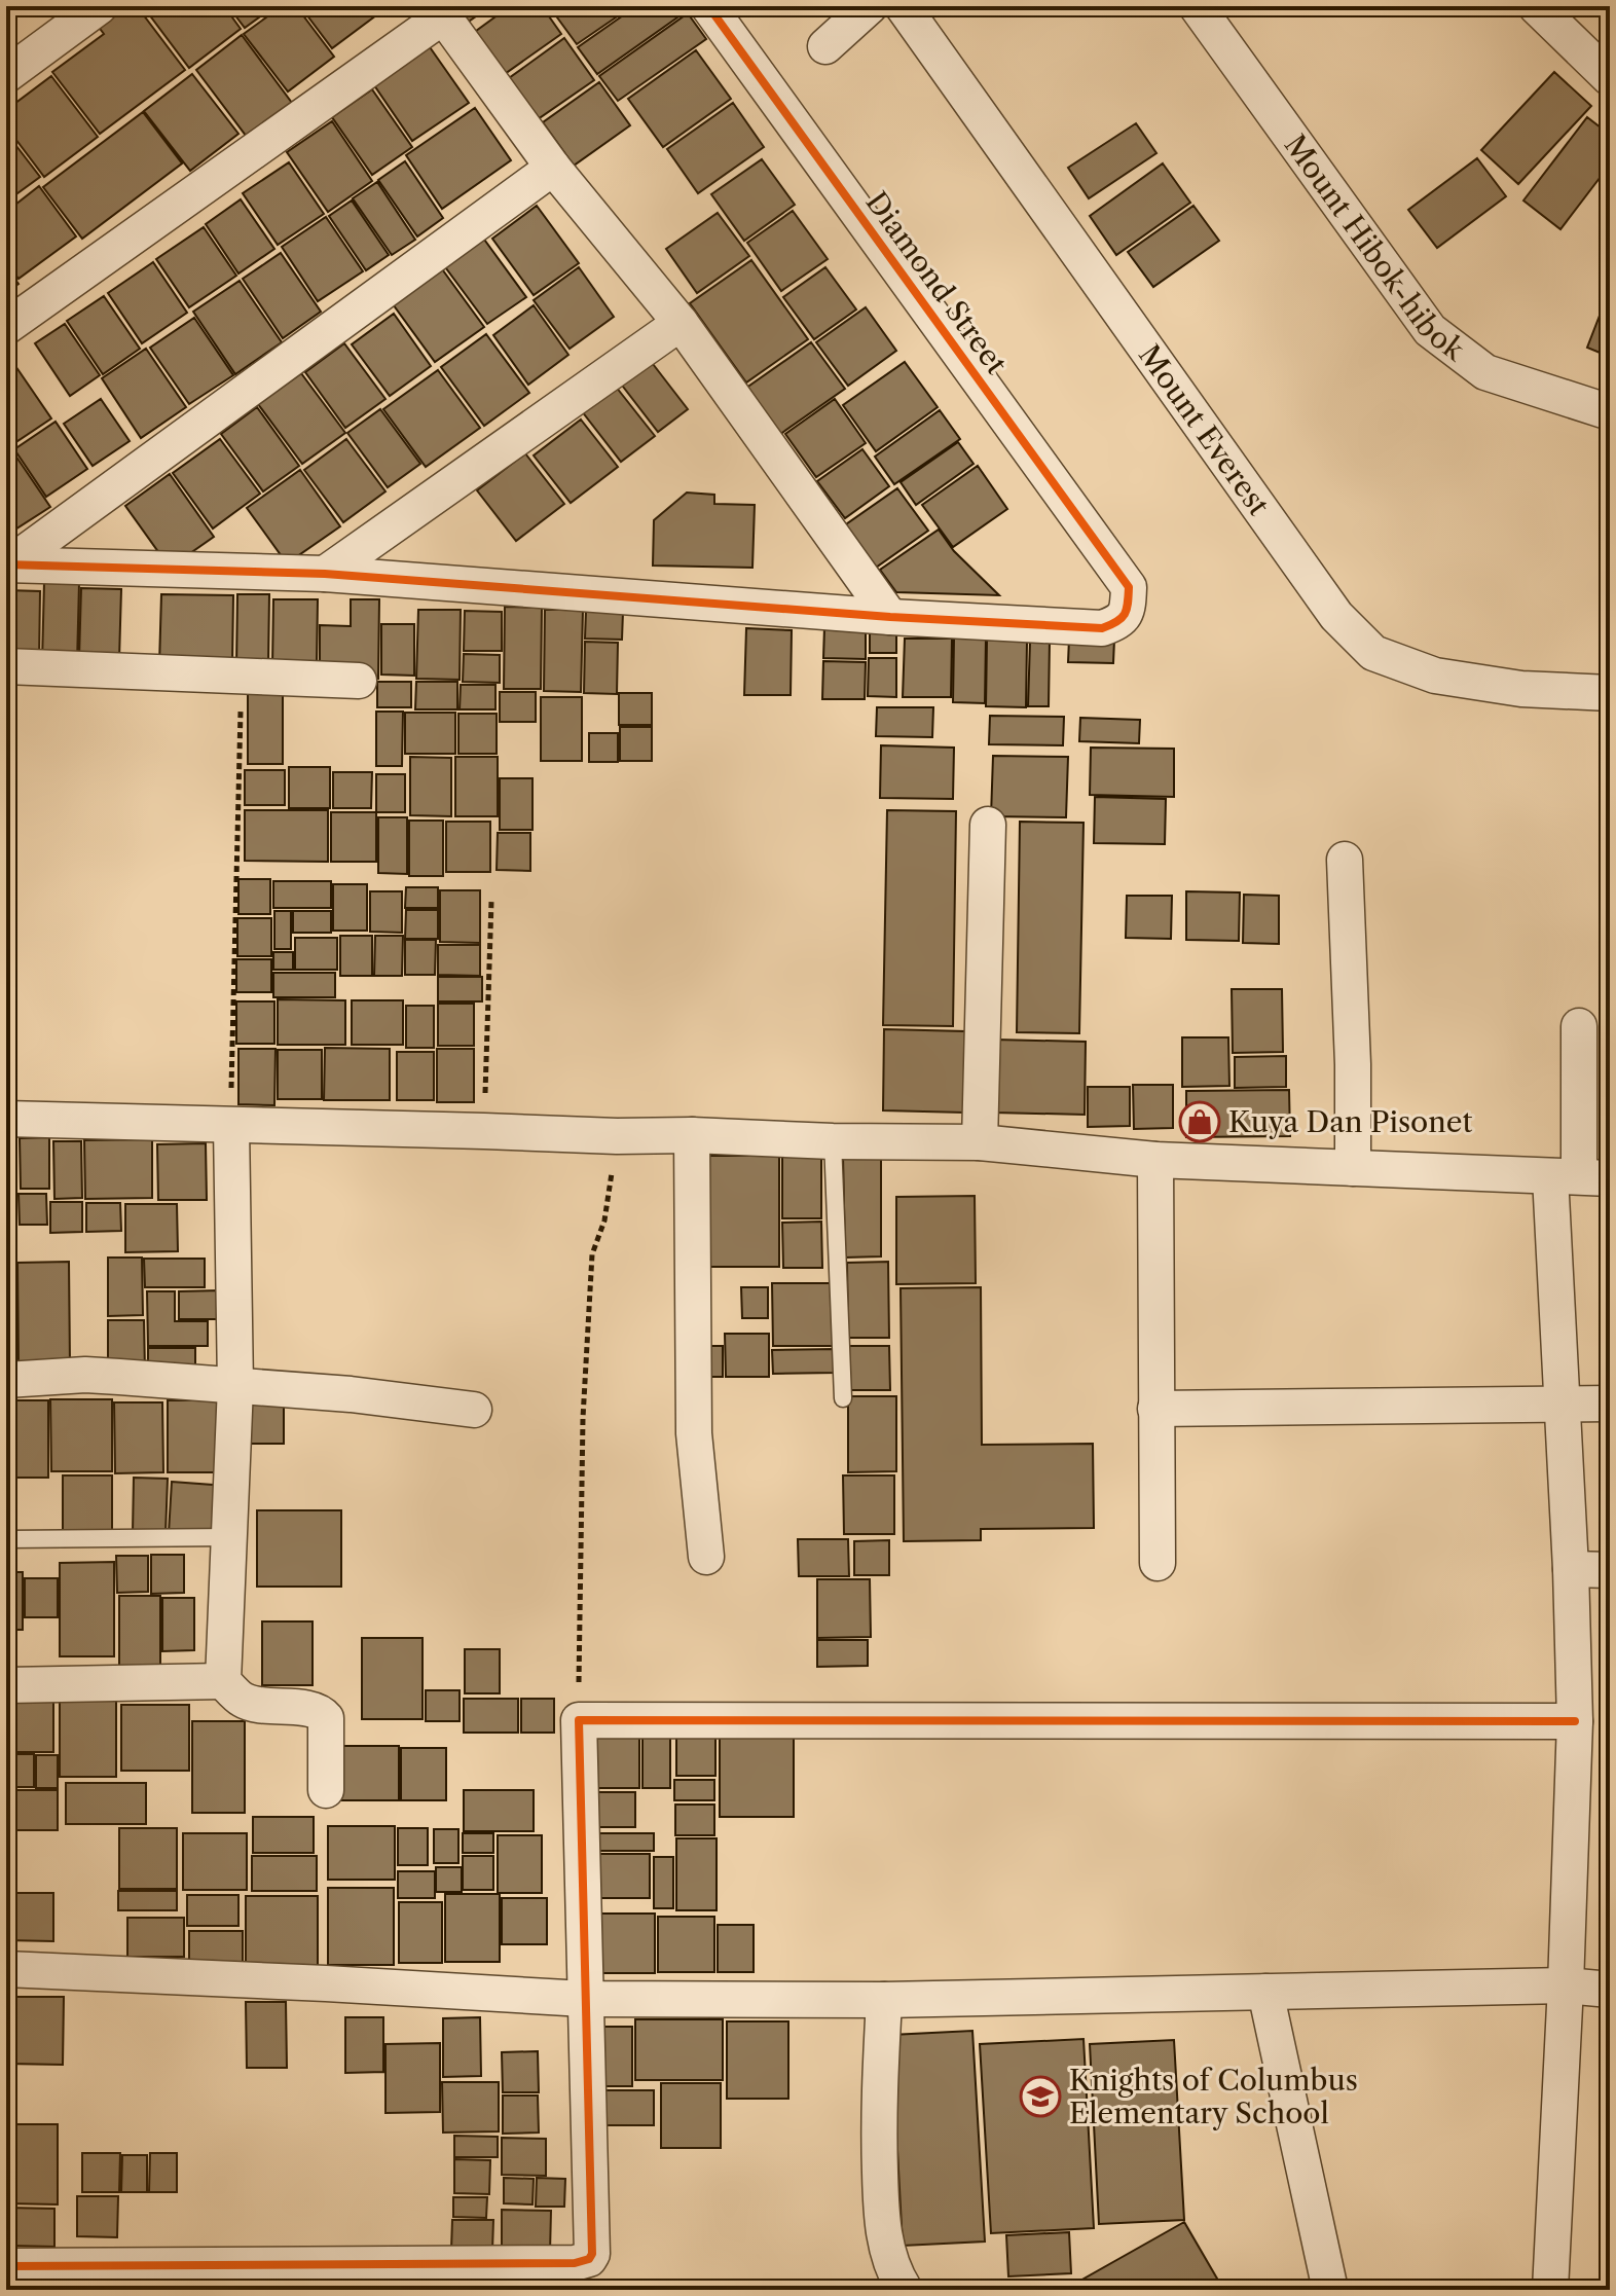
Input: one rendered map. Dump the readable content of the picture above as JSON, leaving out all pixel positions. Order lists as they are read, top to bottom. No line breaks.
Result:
{"streets":{"street":["Mount Hibok-hibok","Diamond Street","Mount Everest"]},"places":{"shop":["Kuya Dan Pisonet"],"school or university":["Knights of Columbus Elementary School"]}}
